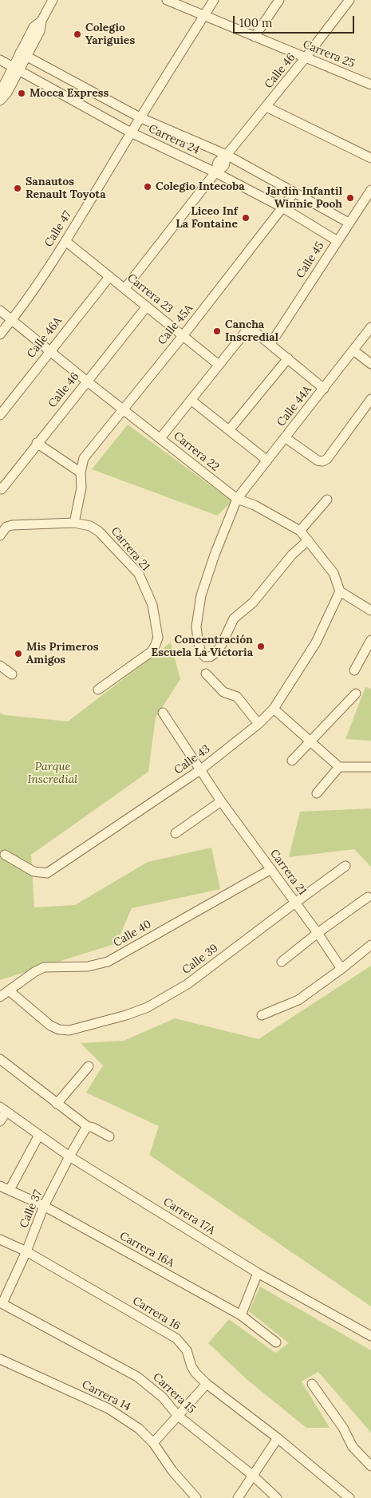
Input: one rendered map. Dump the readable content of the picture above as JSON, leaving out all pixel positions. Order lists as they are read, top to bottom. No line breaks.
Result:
{"streets":{"street":["Carrera 25","Calle 46","Carrera 24","Calle 47","Calle 45","Carrera 23","Calle 45A","Calle 46A","Calle 44A","Carrera 22","Carrera 21","Calle 43","Calle 40","Calle 39","Calle 37","Carrera 17A","Carrera 16A","Carrera 16","Carrera 15","Carrera 14"]},"crossings":[["Carrera 25","Calle 46"],["Carrera 25","Calle 47"],["Calle 46","Carrera 24"],["Calle 46","Carrera 23"],["Calle 46","Carrera 22"],["Carrera 24","Calle 47"],["Carrera 24","Calle 45"],["Carrera 24","Calle 45A"],["Calle 47","Carrera 23"],["Calle 47","Carrera 22"],["Carrera 23","Calle 45A"],["Carrera 23","Calle 46A"],["Calle 45A","Carrera 22"],["Calle 45A","Carrera 21"],["Calle 46A","Carrera 22"],["Calle 44A","Carrera 22"],["Carrera 22","Calle 43"],["Carrera 21","Calle 43"],["Carrera 21","Calle 40"],["Carrera 21","Calle 39"],["Calle 40","Calle 39"],["Calle 37","Carrera 17A"],["Calle 37","Carrera 16A"],["Calle 37","Carrera 16"],["Calle 37","Carrera 15"]],"parks":["Parque Inscredial"],"places":["Colegio Yariguies","Mocca Express","Colegio Intecoba","Sanautos Renault Toyota","Jardín Infantil Winnie Pooh","Liceo Inf La Fontaine","Cancha Inscredial","Concentración Escuela La Victoria","Mis Primeros Amigos"],"scale_bar":"100 m"}
